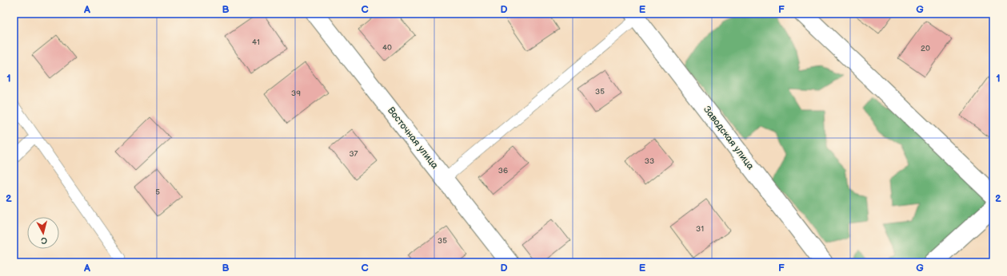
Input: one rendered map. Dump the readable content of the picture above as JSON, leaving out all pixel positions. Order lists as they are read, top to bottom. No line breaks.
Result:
{"streets":{"street":["Восточная улица","Заводская улица"]},"house_numbers":["41","40","20","35","39","37","33","36","5","31","35"],"north":"bottom","grid":{"columns":["A","B","C","D","E","F","G"],"rows":["1","2"]}}
